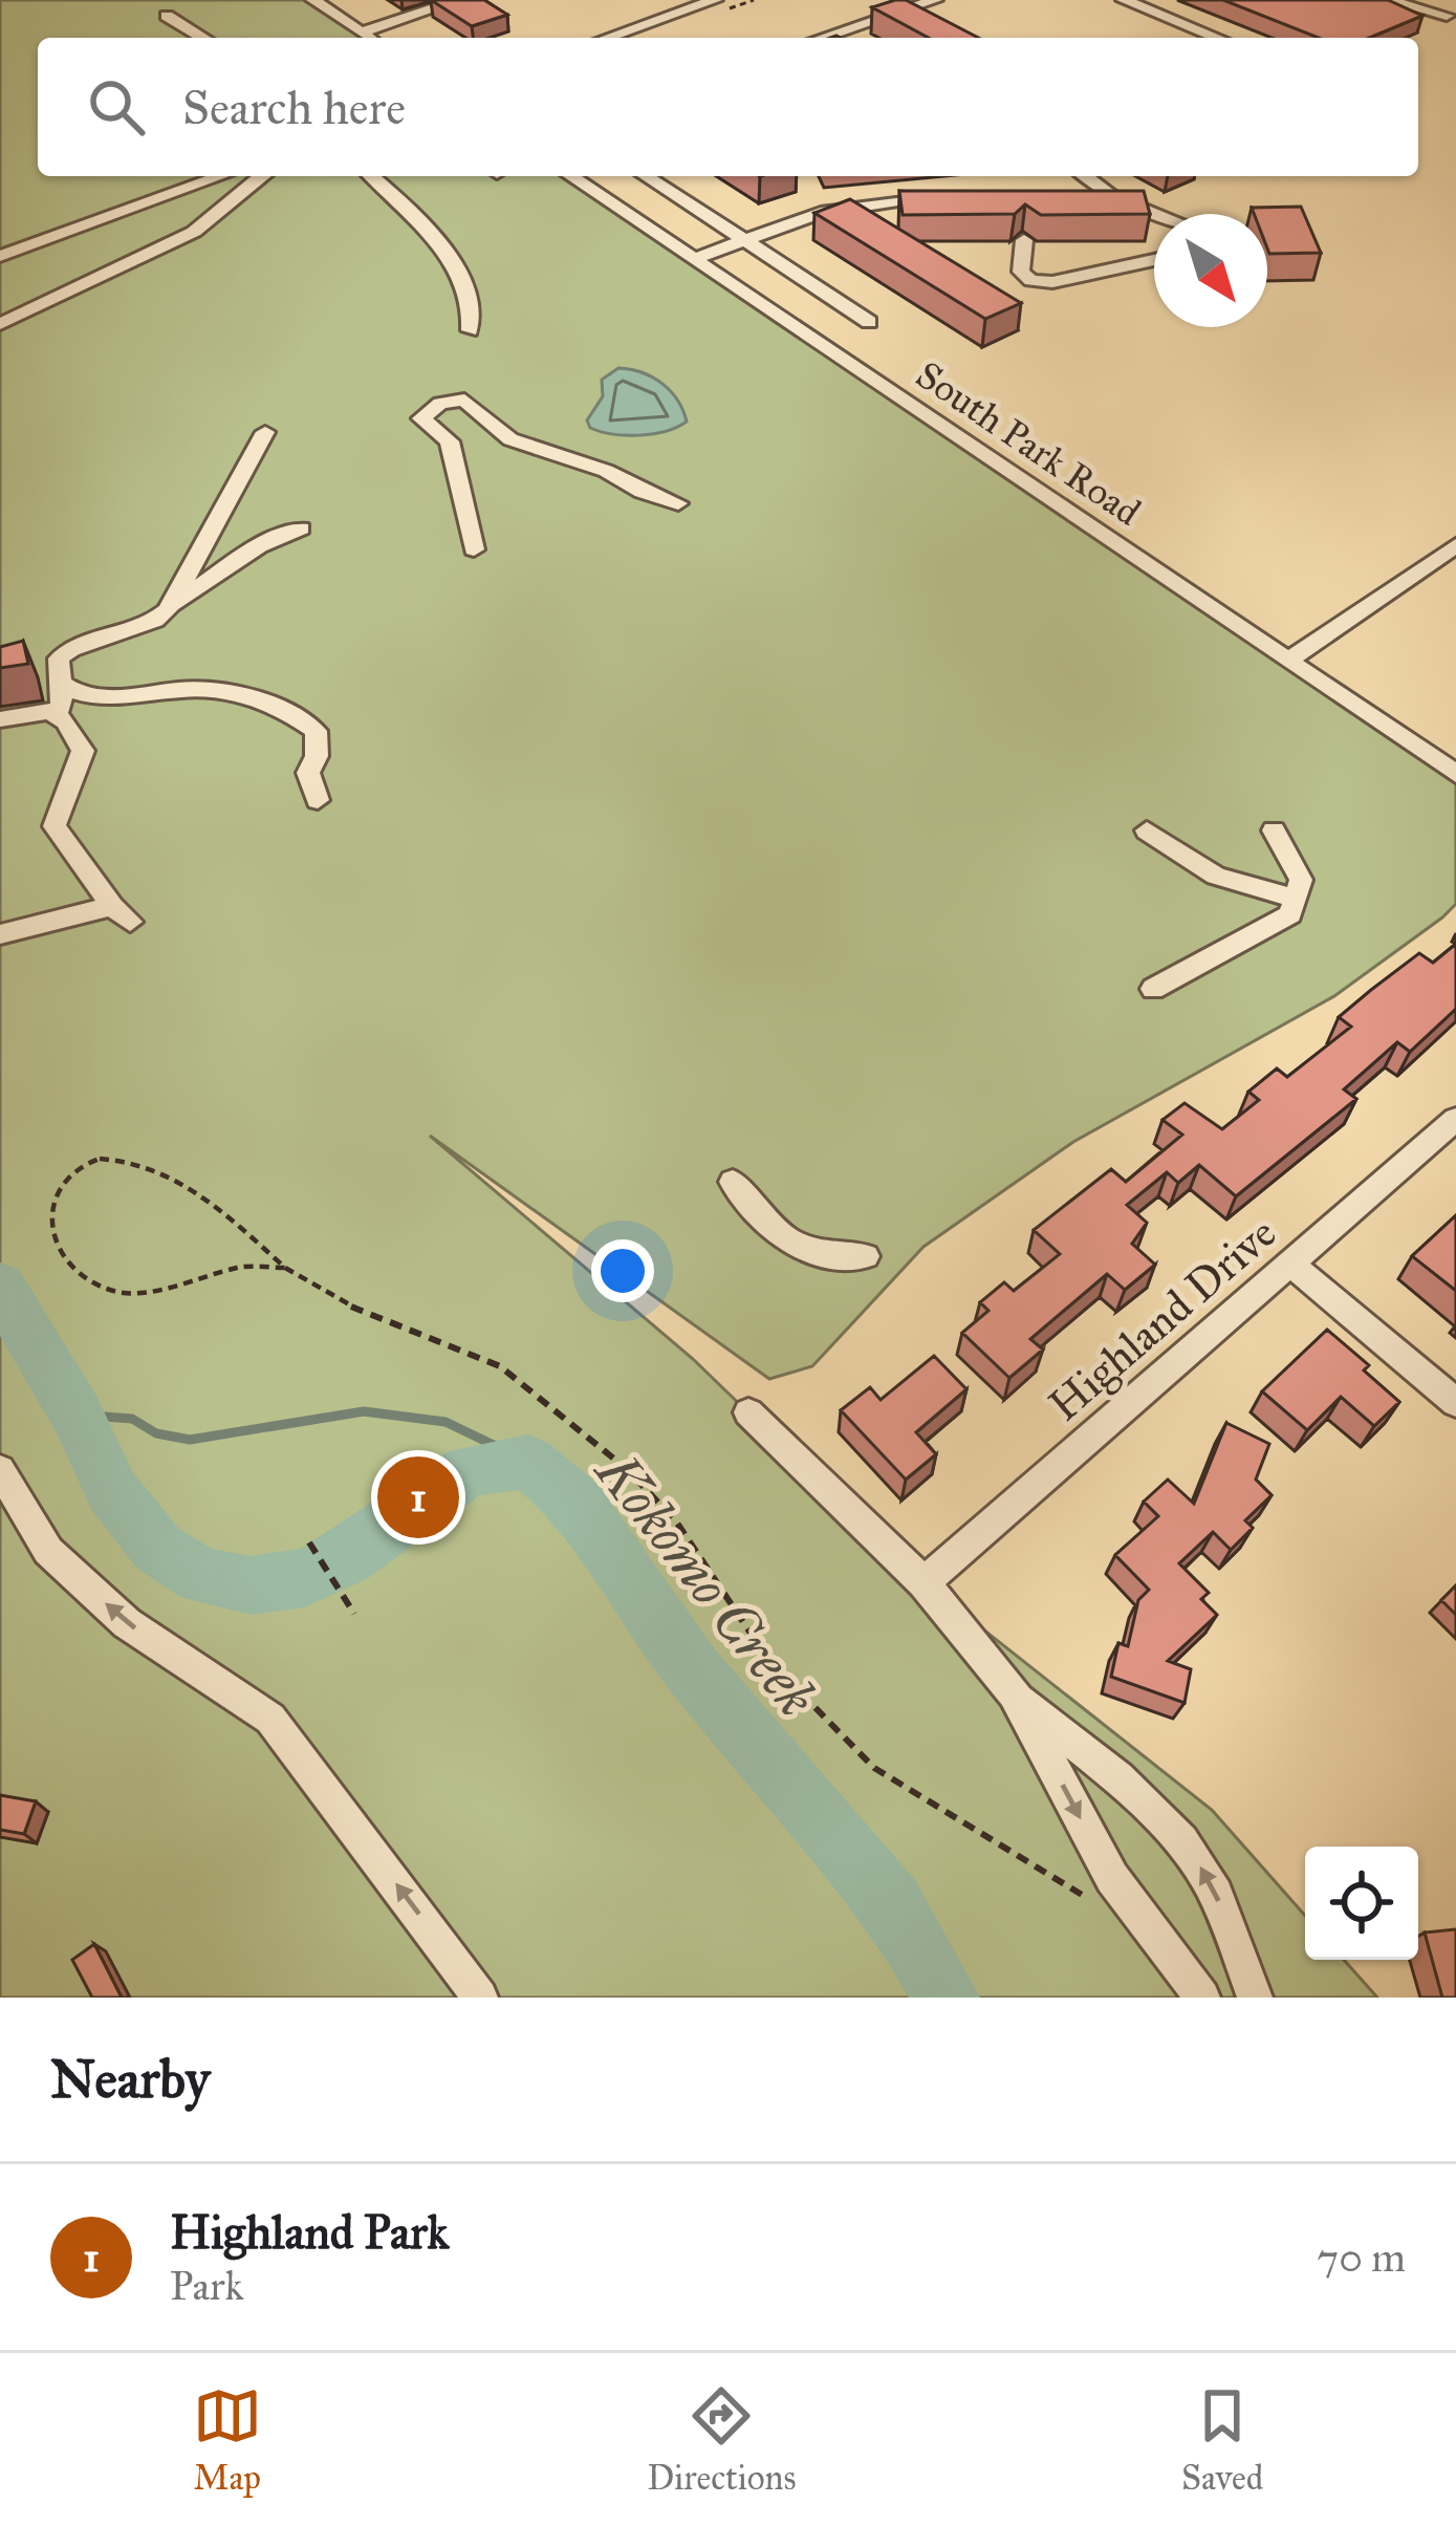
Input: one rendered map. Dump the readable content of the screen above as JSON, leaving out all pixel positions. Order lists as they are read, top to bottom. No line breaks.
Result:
{"streets":{"street":["South Park Road","Highland Drive"]},"water":["Kokomo Creek"],"north":"bottom right","page":{"search":"Search here","pins":"1","heading":"Nearby","list":[{"mark":"1","name":"Highland Park","note":"Park","value":"70 m"}],"nav":["Map","Directions","Saved"]}}
